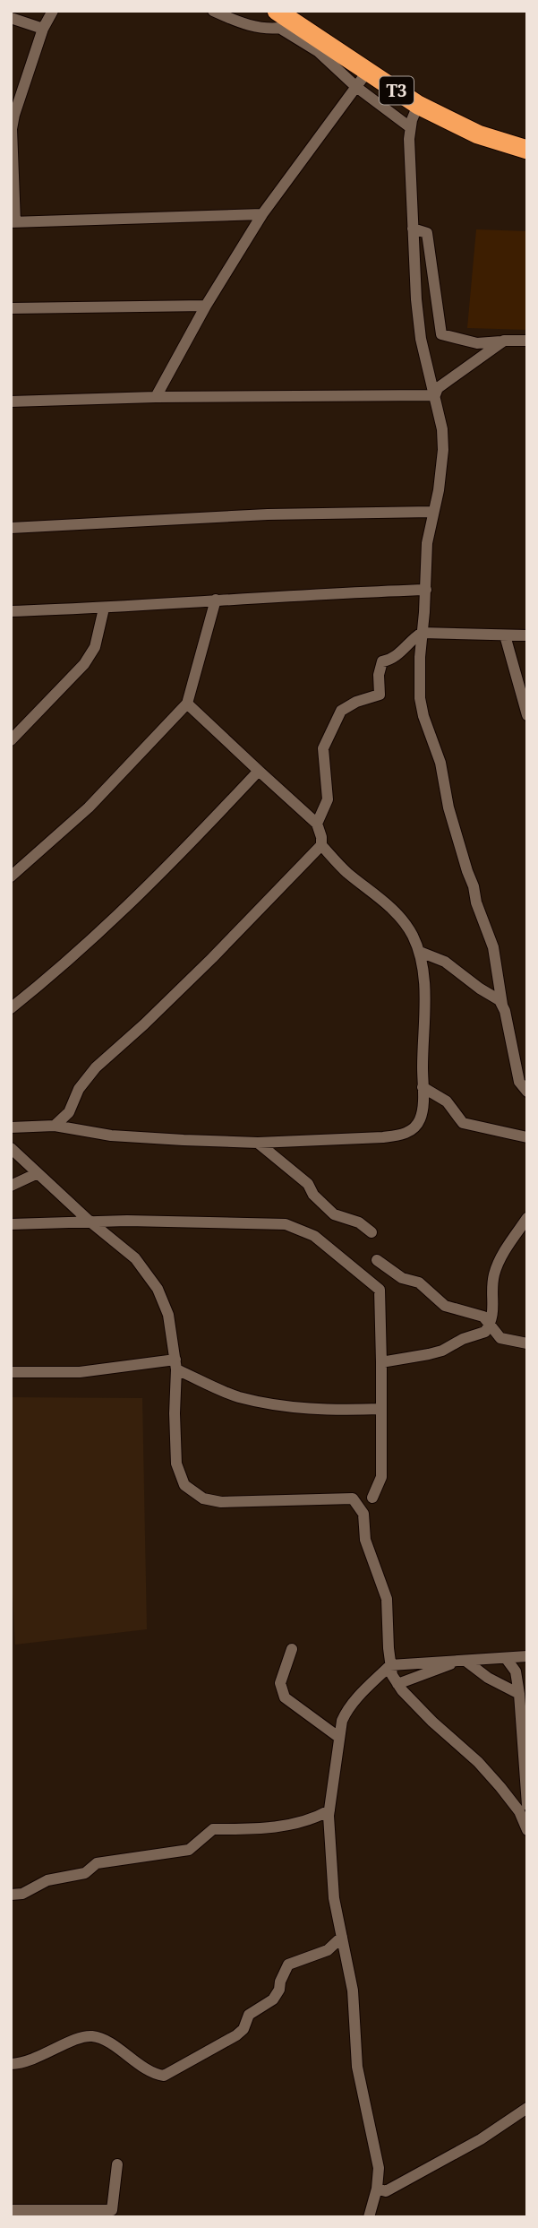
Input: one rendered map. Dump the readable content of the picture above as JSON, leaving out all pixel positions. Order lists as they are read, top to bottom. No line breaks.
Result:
{"streets":{"highway":["T3"]}}
